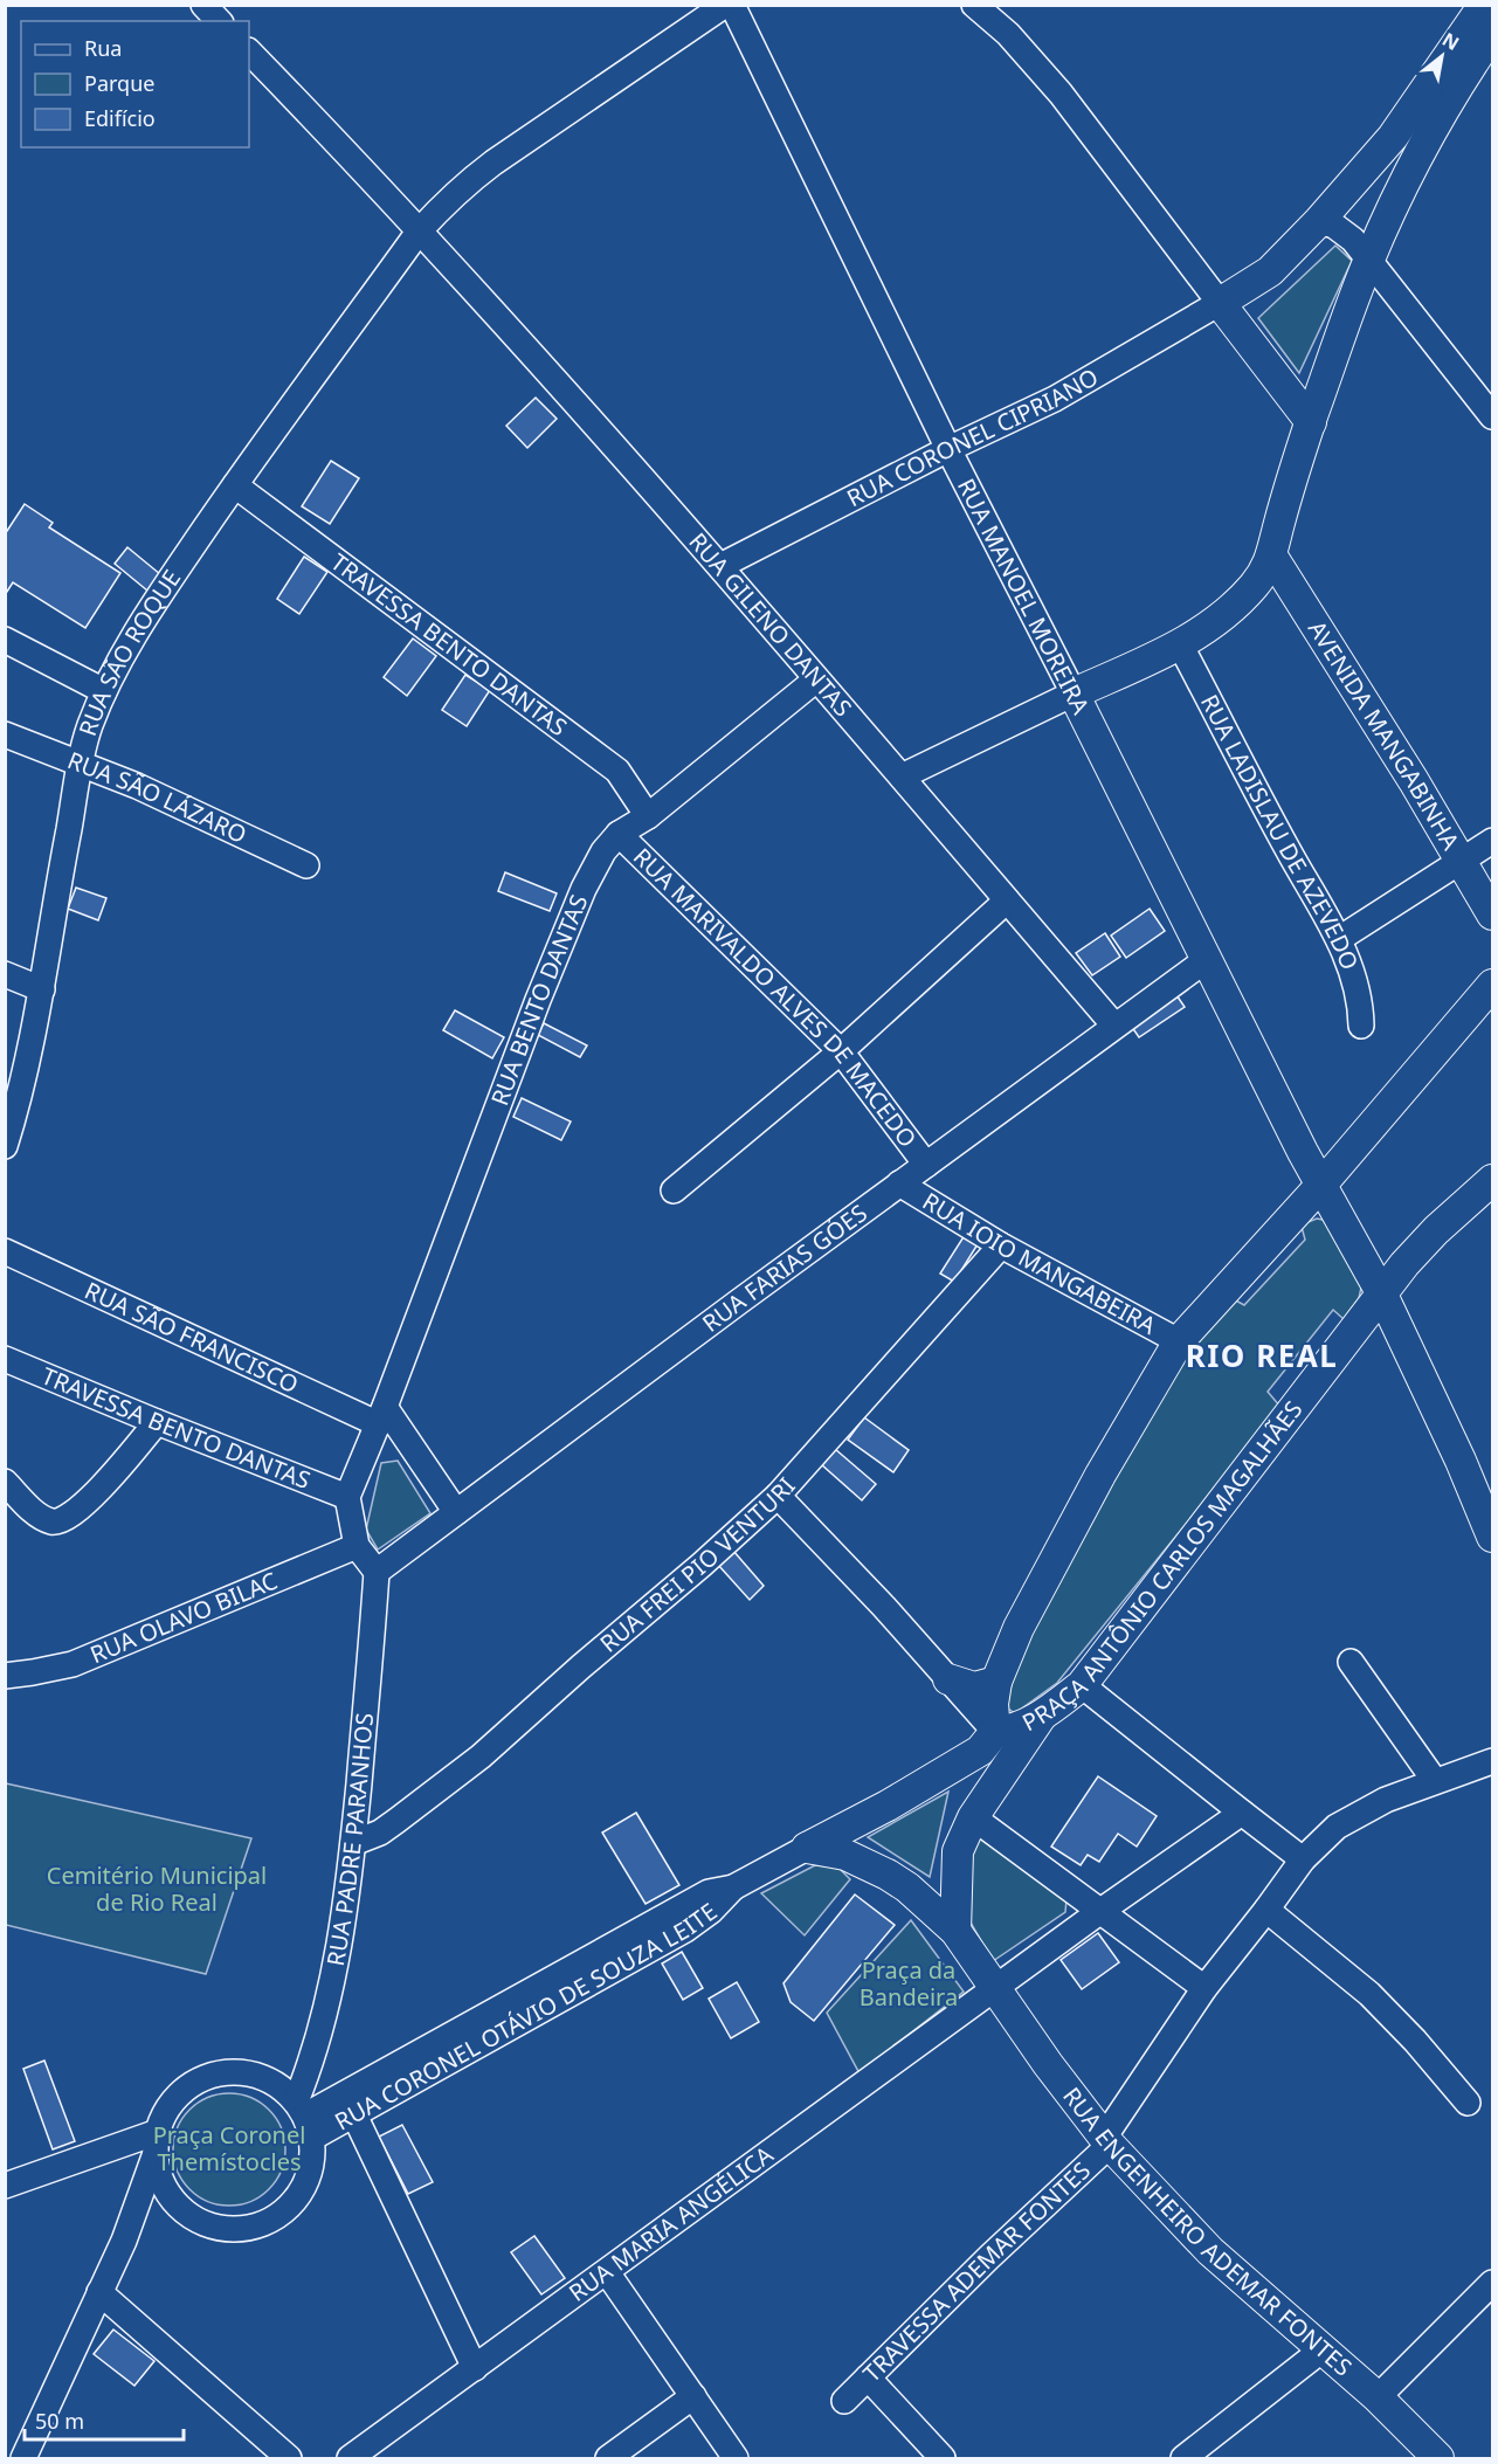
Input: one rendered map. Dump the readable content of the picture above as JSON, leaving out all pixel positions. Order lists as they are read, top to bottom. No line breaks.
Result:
{"streets":{"main road":["RUA MANOEL MOREIRA","AVENIDA MANGABINHA","PRAÇA ANTÔNIO CARLOS MAGALHÃES","RUA ENGENHEIRO ADEMAR FONTES"],"street":["RUA CORONEL CIPRIANO","RUA GILENO DANTAS","TRAVESSA BENTO DANTAS","RUA SÃO ROQUE","RUA SÃO LÁZARO","RUA LADISLAU DE AZEVEDO","RUA MARIVALDO ALVES DE MACEDO","RUA BENTO DANTAS","RUA IOIO MANGABEIRA","RUA FARIAS GÓES","RUA SÃO FRANCISCO","RUA FREI PIO VENTURI","RUA OLAVO BILAC","RUA PADRE PARANHOS","RUA CORONEL OTÁVIO DE SOUZA LEITE","RUA MARIA ANGÉLICA","TRAVESSA ADEMAR FONTES"]},"crossings":[["RUA CORONEL CIPRIANO","RUA MANOEL MOREIRA"],["RUA CORONEL CIPRIANO","RUA GILENO DANTAS"],["RUA MANOEL MOREIRA","RUA FARIAS GÓES"],["RUA MANOEL MOREIRA","PRAÇA ANTÔNIO CARLOS MAGALHÃES"],["RUA GILENO DANTAS","RUA SÃO ROQUE"],["RUA GILENO DANTAS","RUA BENTO DANTAS"],["RUA GILENO DANTAS","RUA FARIAS GÓES"],["TRAVESSA BENTO DANTAS","RUA SÃO ROQUE"],["TRAVESSA BENTO DANTAS","RUA BENTO DANTAS"],["RUA SÃO ROQUE","RUA SÃO LÁZARO"],["RUA MARIVALDO ALVES DE MACEDO","RUA BENTO DANTAS"],["RUA MARIVALDO ALVES DE MACEDO","RUA FARIAS GÓES"],["RUA BENTO DANTAS","RUA SÃO FRANCISCO"],["RUA IOIO MANGABEIRA","RUA FARIAS GÓES"],["RUA IOIO MANGABEIRA","PRAÇA ANTÔNIO CARLOS MAGALHÃES"],["RUA IOIO MANGABEIRA","RUA FREI PIO VENTURI"],["RUA FARIAS GÓES","RUA PADRE PARANHOS"],["RUA FREI PIO VENTURI","RUA PADRE PARANHOS"],["RUA PADRE PARANHOS","RUA CORONEL OTÁVIO DE SOUZA LEITE"],["RUA MARIA ANGÉLICA","RUA ENGENHEIRO ADEMAR FONTES"],["RUA ENGENHEIRO ADEMAR FONTES","TRAVESSA ADEMAR FONTES"]],"districts":["RIO REAL"],"parks":["Cemitério Municipal de Rio Real","Praça da Bandeira","Praça Coronel Themístocles"],"legend":["Rua","Parque","Edifício"],"scale_bar":"50 m","north":"top right"}
